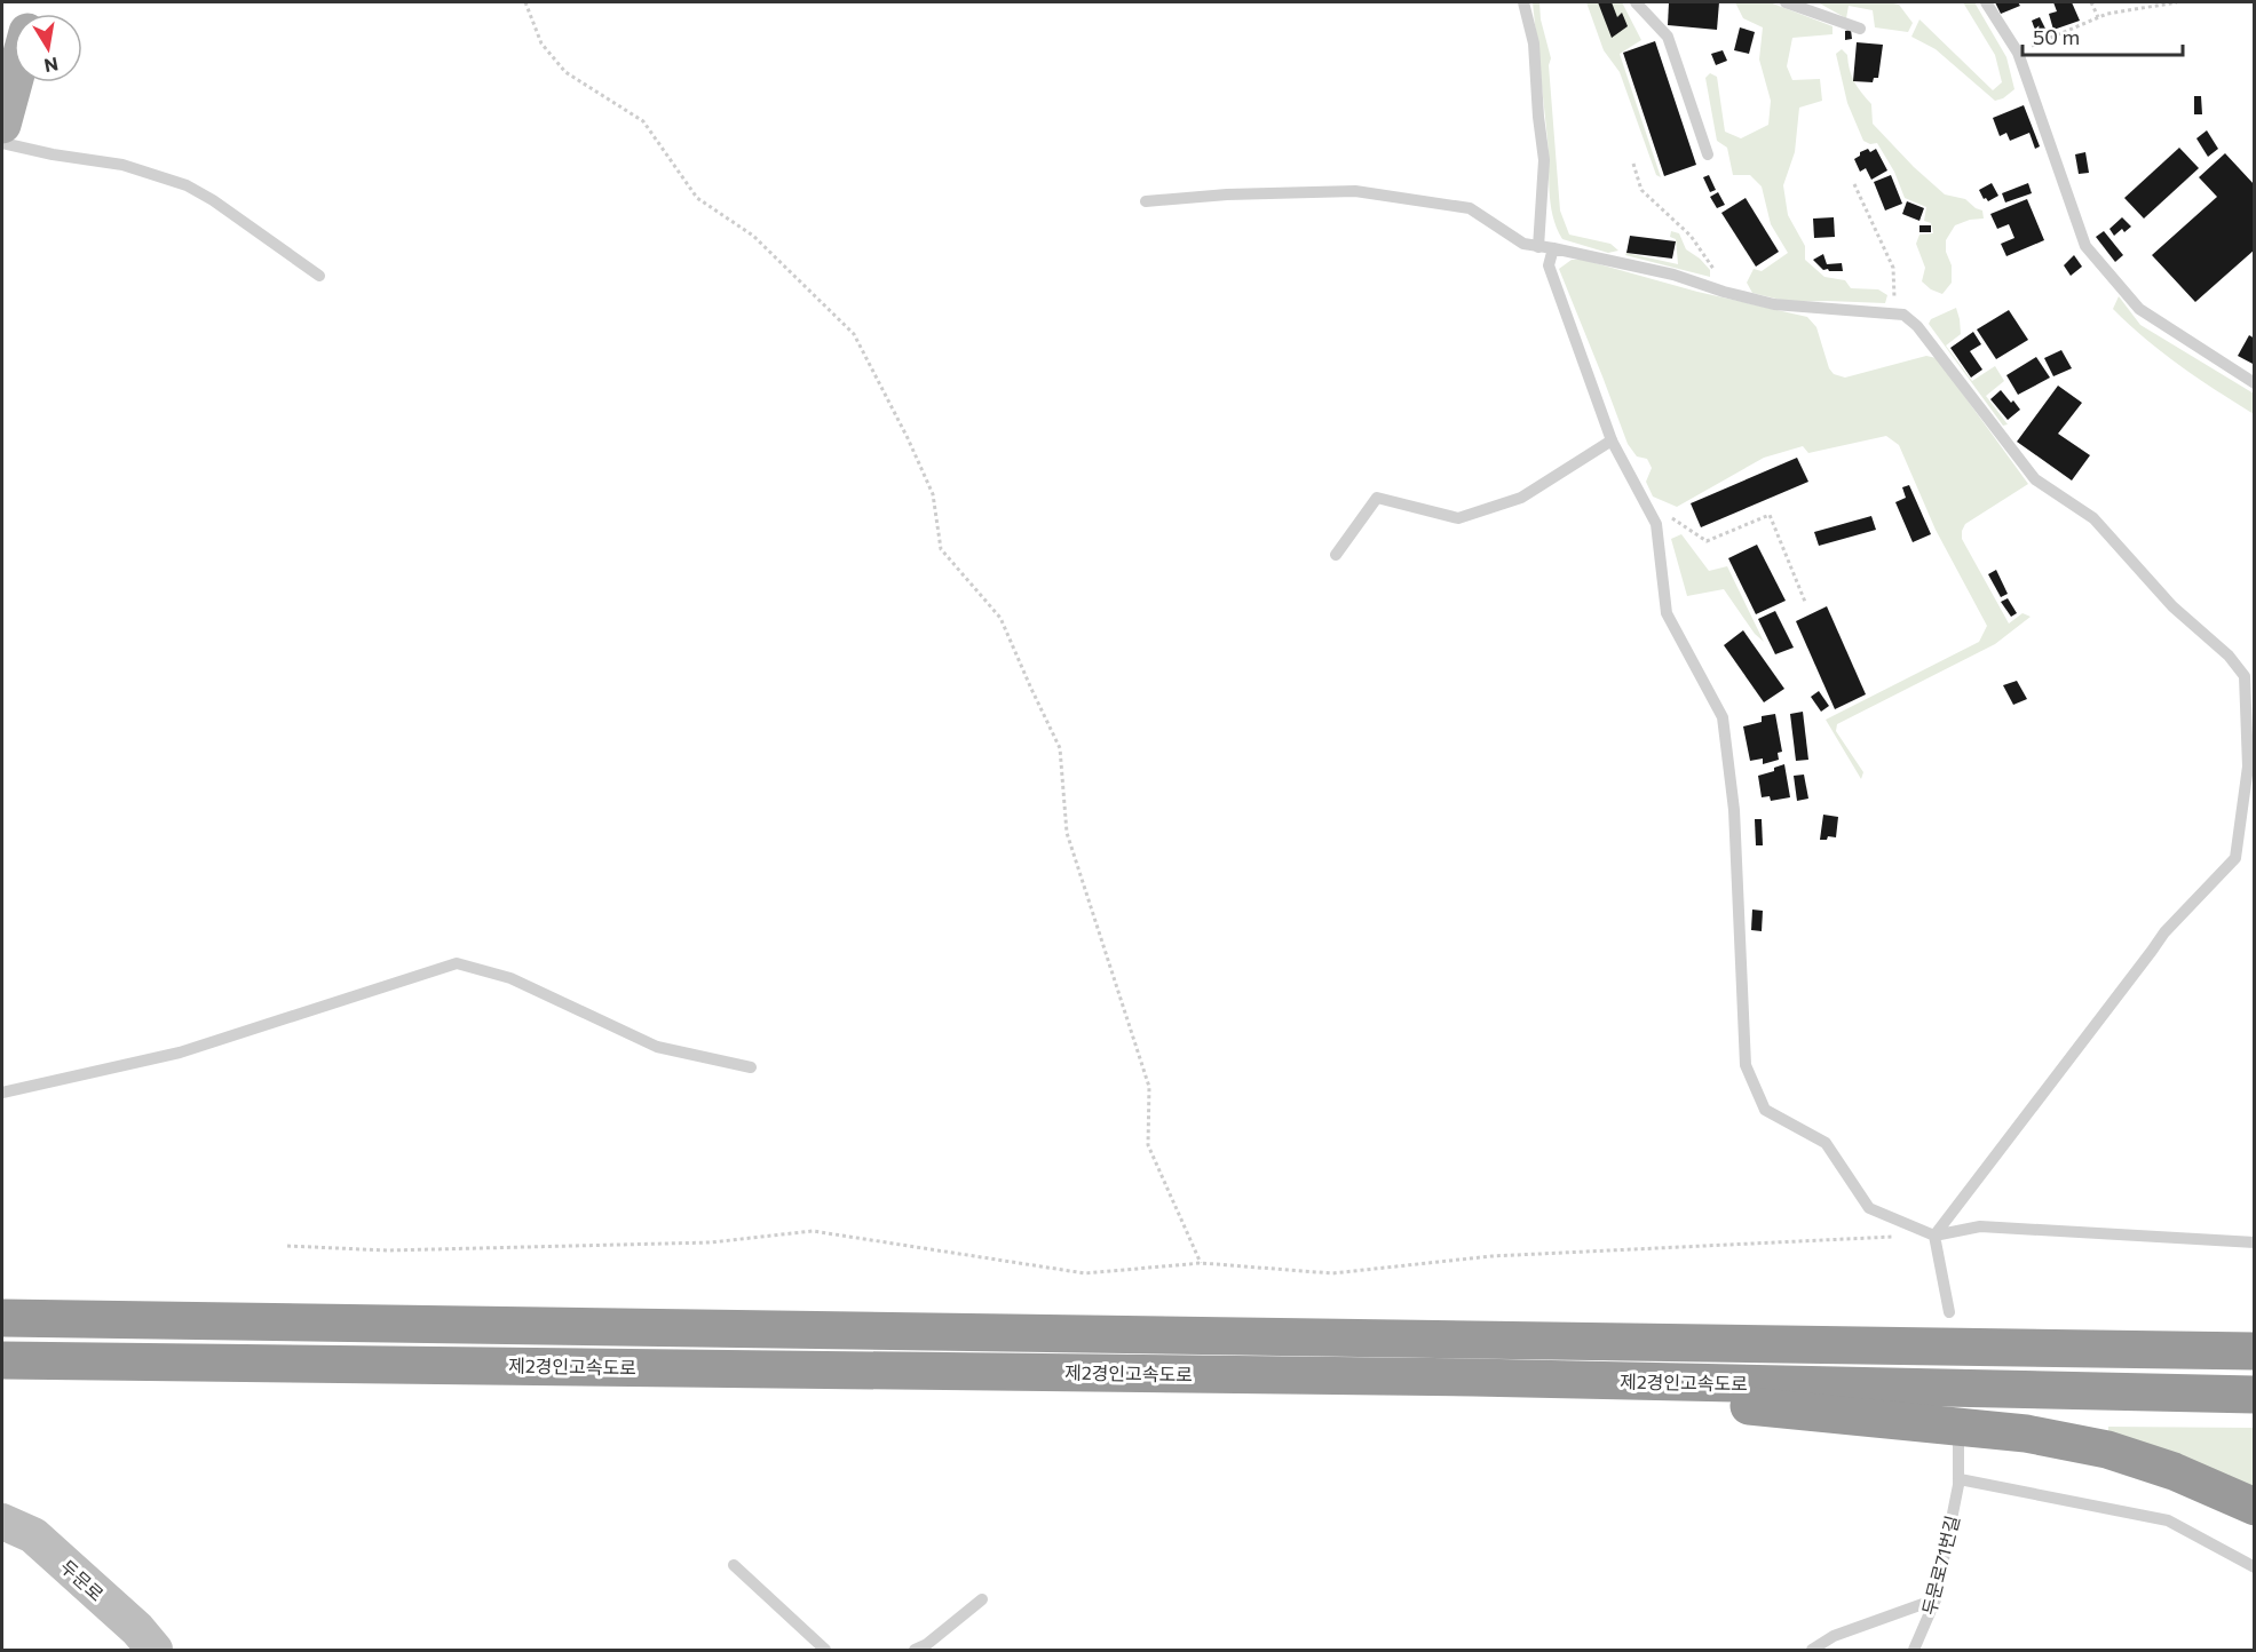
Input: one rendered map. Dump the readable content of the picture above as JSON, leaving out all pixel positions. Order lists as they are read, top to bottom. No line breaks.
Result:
{"streets":{"highway":["제2경인고속도로"],"street":["두문로"],"lane":["두문로71번길"]},"scale_bar":"50 m","north":"bottom"}
